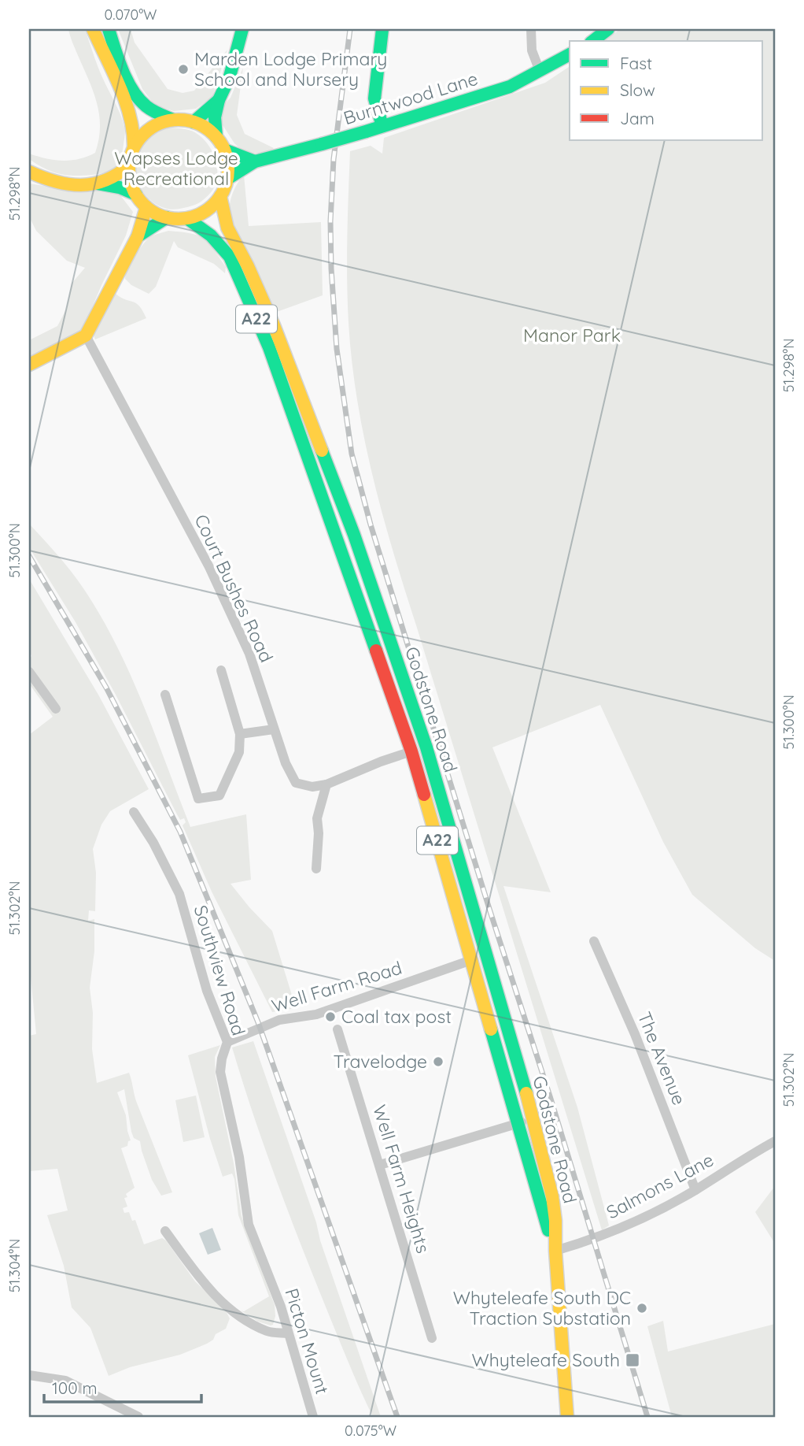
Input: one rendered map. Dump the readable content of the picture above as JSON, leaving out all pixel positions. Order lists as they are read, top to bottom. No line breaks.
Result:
{"streets":{"main road":["Burntwood Lane","A22","Godstone Road"],"street":["Court Bushes Road","Southview Road","Well Farm Road","The Avenue","Well Farm Heights","Salmons Lane","Picton Mount"]},"crossings":[["Burntwood Lane","Godstone Road"],["Court Bushes Road","Godstone Road"],["Godstone Road","Well Farm Road"],["Godstone Road","Salmons Lane"],["Southview Road","Well Farm Road"],["Southview Road","Picton Mount"],["The Avenue","Salmons Lane"]],"parks":["Wapses Lodge Recreational","Manor Park"],"places":{"other":["Marden Lodge Primary School and Nursery","Coal tax post","Travelodge","Whyteleafe South DC Traction Substation"],"transit":["Whyteleafe South"]},"legend":["Fast","Slow","Jam"],"scale_bar":"100 m","coordinates":["0.070°W","51.298°N","51.300°N","51.302°N","51.304°N","0.075°W"]}
